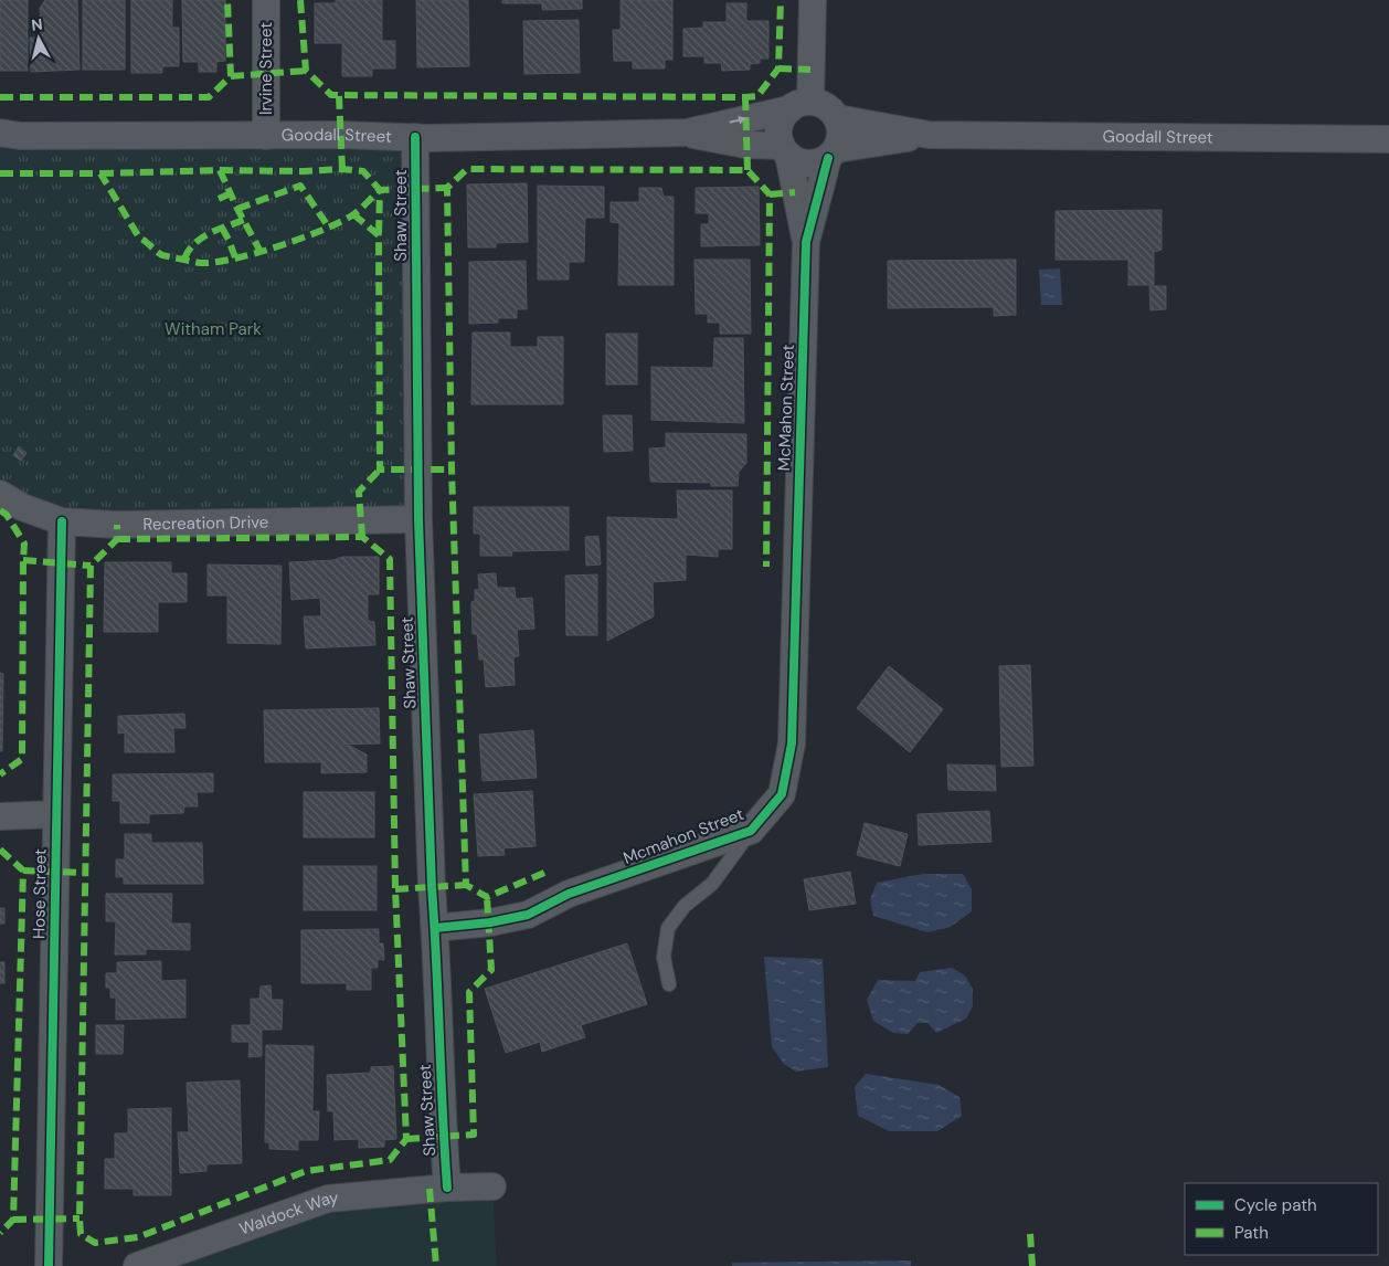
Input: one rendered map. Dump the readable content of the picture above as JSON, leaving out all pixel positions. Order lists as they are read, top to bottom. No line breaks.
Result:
{"streets":{"street":["Irvine Street","Goodall Street","Shaw Street","McMahon Street","Recreation Drive","Mcmahon Street","Hose Street","Waldock Way"]},"crossings":[["Irvine Street","Goodall Street"],["Goodall Street","Shaw Street"],["Shaw Street","Recreation Drive"],["Shaw Street","Mcmahon Street"],["Shaw Street","Waldock Way"],["McMahon Street","Mcmahon Street"],["Recreation Drive","Hose Street"]],"parks":["Witham Park"],"legend":["Cycle path","Path"],"north":"top"}
